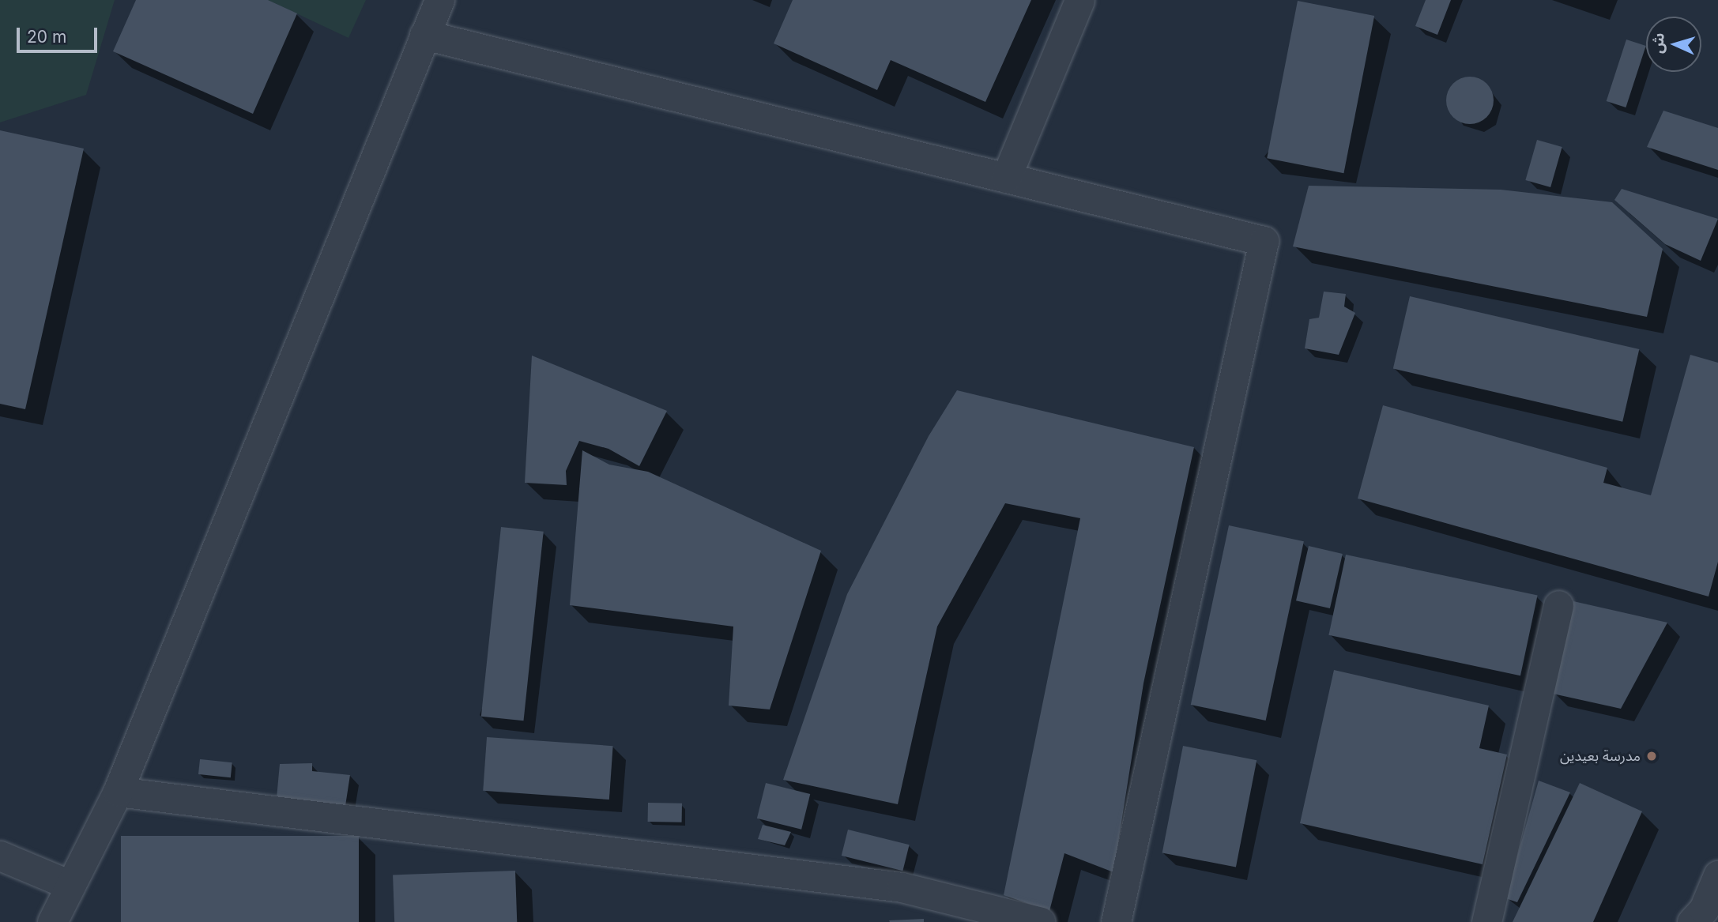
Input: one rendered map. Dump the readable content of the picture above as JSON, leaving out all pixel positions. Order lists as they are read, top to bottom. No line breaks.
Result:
{"places":["مدرسة بعيدين"],"scale_bar":"20 m","north":"left"}
